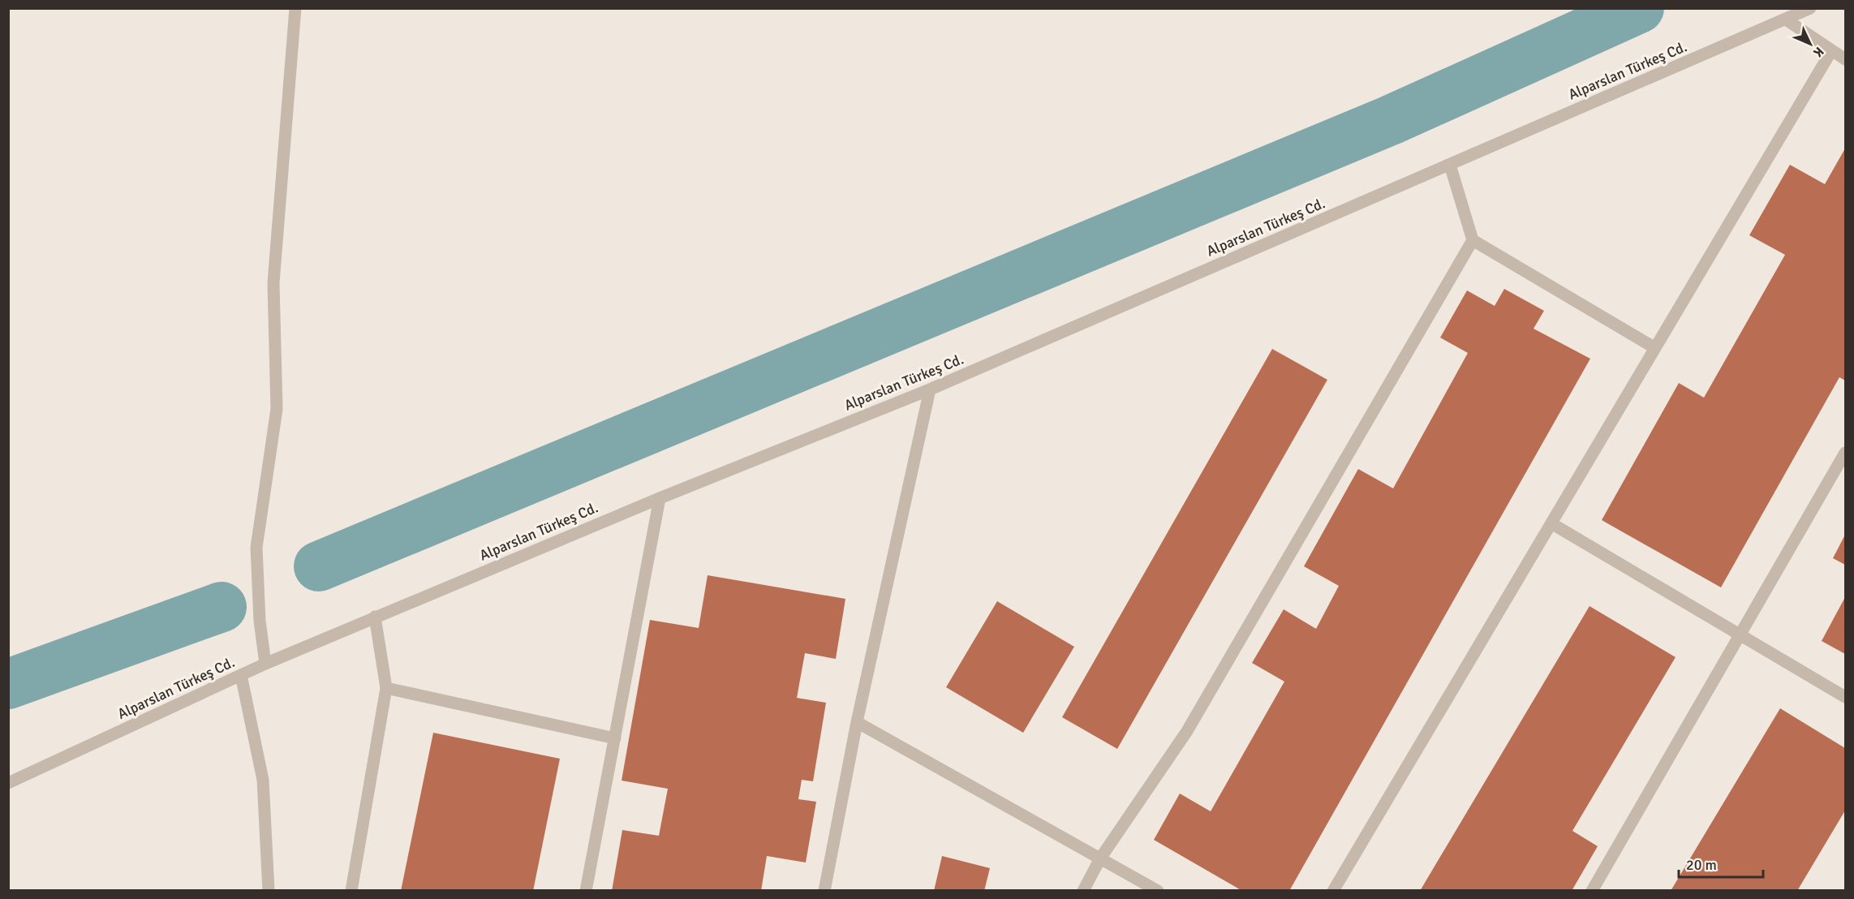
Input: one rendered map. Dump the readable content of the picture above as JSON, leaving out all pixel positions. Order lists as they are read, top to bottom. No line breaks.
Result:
{"streets":{"street":["Alparslan Türkeş Cd."]},"scale_bar":"20 m","north":"bottom right"}
